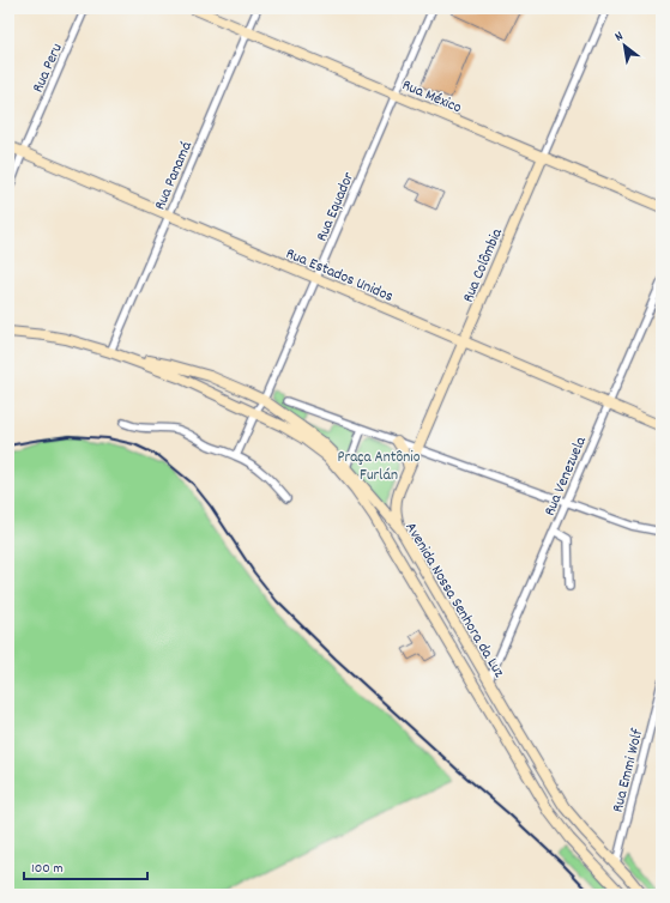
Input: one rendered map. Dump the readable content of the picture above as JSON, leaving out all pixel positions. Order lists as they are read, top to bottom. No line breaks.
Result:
{"streets":{"main road":["Rua México","Rua Colômbia","Rua Estados Unidos","Avenida Nossa Senhora da Luz"],"street":["Rua Peru","Rua Panamá","Rua Equador","Rua Venezuela","Rua Emmi Wolf"]},"crossings":[["Rua Peru","Rua Estados Unidos"],["Rua México","Rua Panamá"],["Rua México","Rua Equador"],["Rua México","Rua Colômbia"],["Rua Panamá","Rua Estados Unidos"],["Rua Panamá","Avenida Nossa Senhora da Luz"],["Rua Equador","Rua Estados Unidos"],["Rua Equador","Avenida Nossa Senhora da Luz"],["Rua Colômbia","Rua Estados Unidos"],["Rua Colômbia","Avenida Nossa Senhora da Luz"],["Rua Estados Unidos","Rua Venezuela"],["Rua Venezuela","Avenida Nossa Senhora da Luz"],["Avenida Nossa Senhora da Luz","Rua Emmi Wolf"]],"parks":["Praça Antônio Furlán"],"scale_bar":"100 m","north":"top left"}
